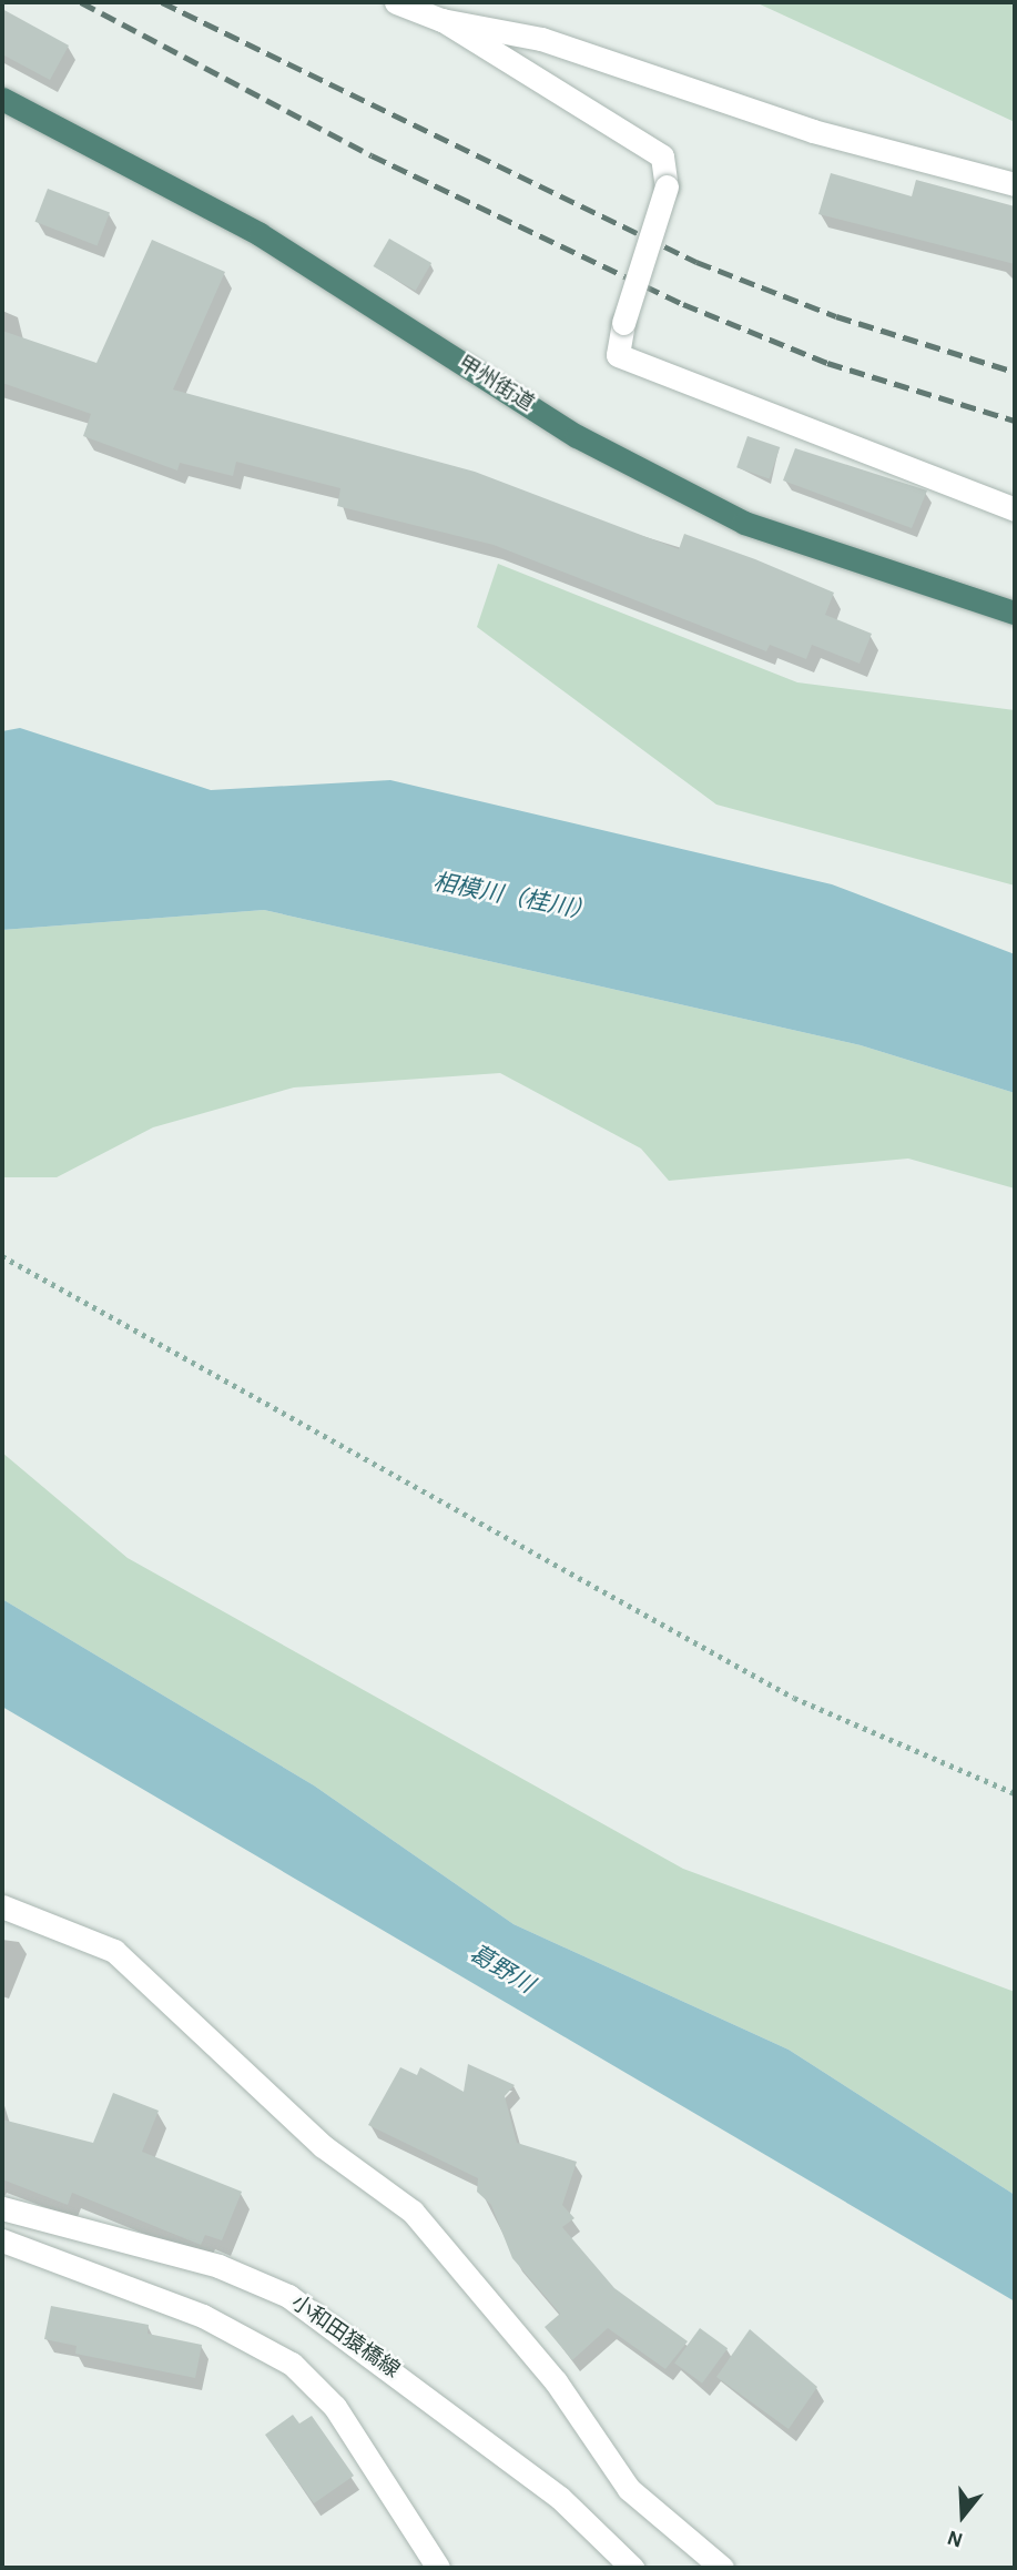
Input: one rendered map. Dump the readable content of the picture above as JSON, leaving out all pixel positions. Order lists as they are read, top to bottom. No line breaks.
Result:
{"streets":{"highway":["甲州街道"],"street":["小和田猿橋線"]},"water":["相模川（桂川）","葛野川"],"north":"bottom"}
